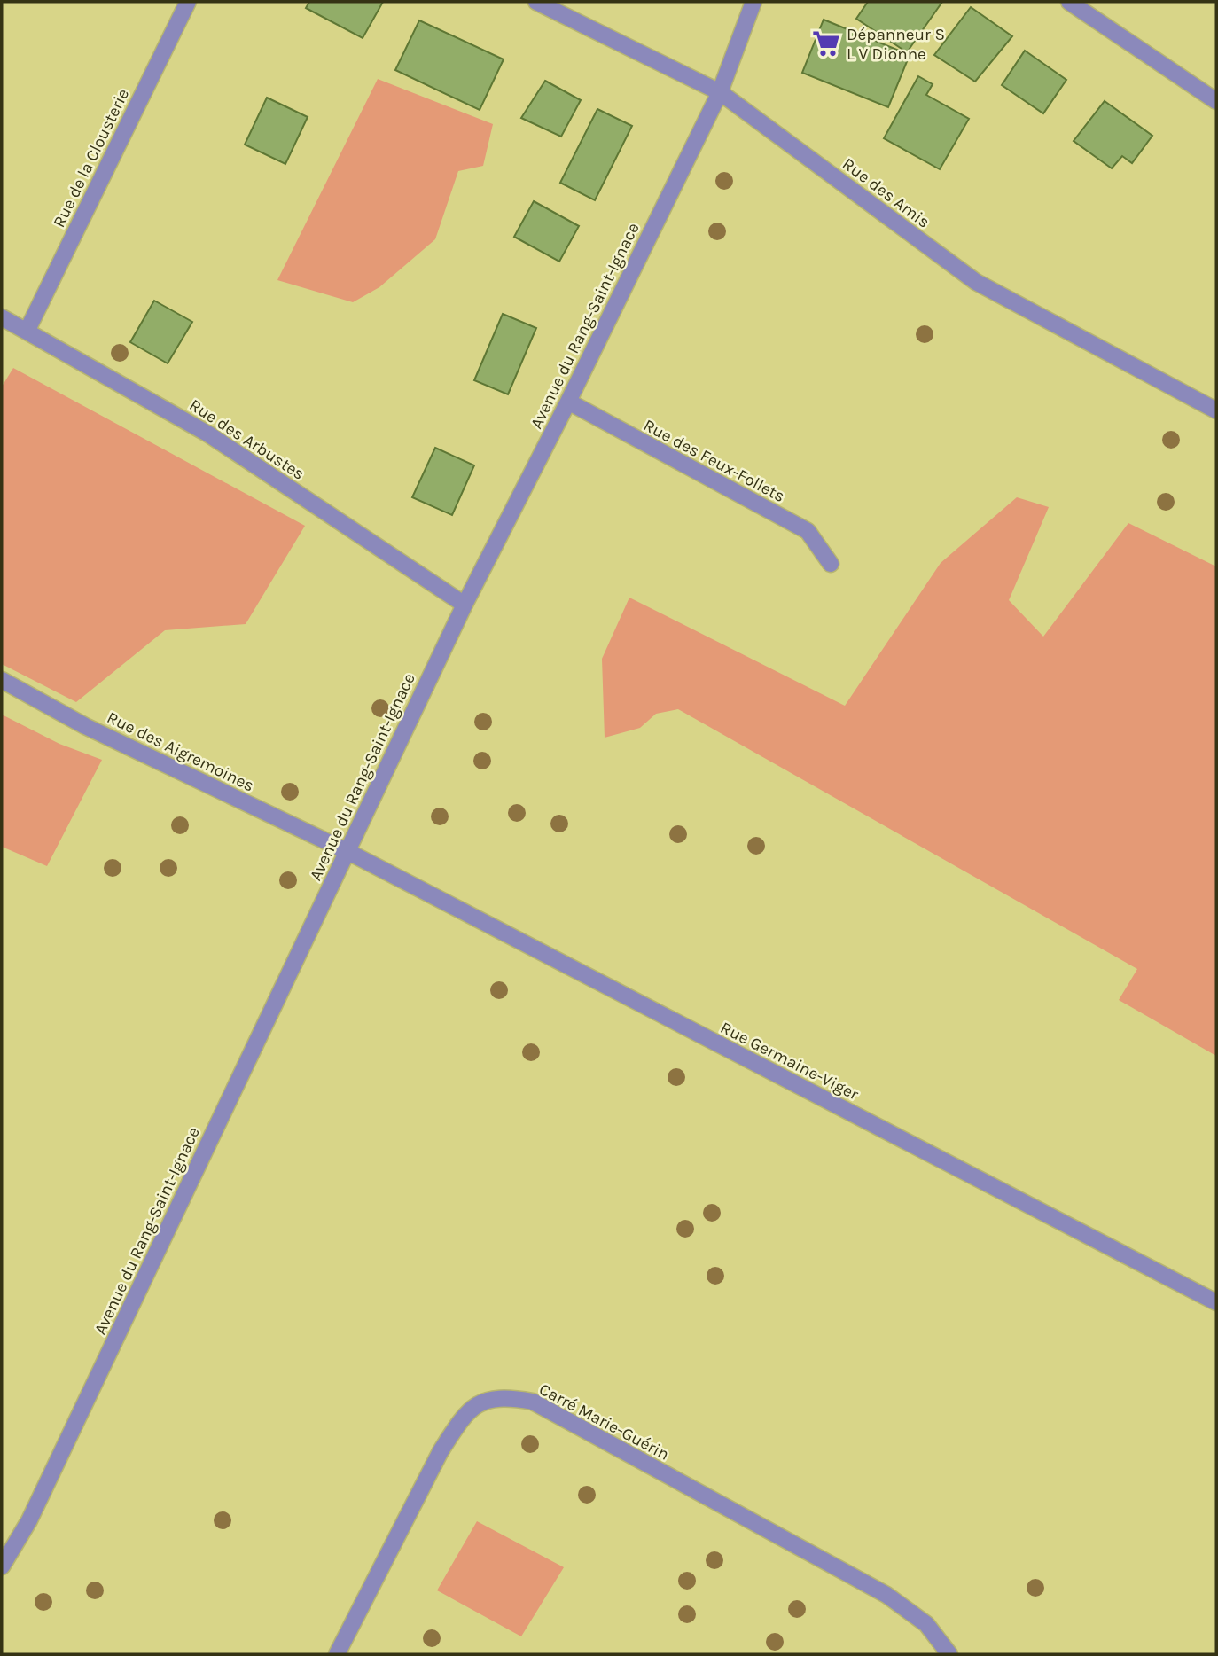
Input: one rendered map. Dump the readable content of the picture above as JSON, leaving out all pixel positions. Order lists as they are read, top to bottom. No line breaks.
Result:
{"streets":{"street":["Rue de la Clousterie","Rue des Amis","Avenue du Rang-Saint-Ignace","Rue des Arbustes","Rue des Feux-Follets","Rue des Aigremoines","Rue Germaine-Viger","Carré Marie-Guérin"]},"crossings":[["Rue de la Clousterie","Rue des Arbustes"],["Rue des Amis","Avenue du Rang-Saint-Ignace"],["Avenue du Rang-Saint-Ignace","Rue des Arbustes"],["Avenue du Rang-Saint-Ignace","Rue des Feux-Follets"],["Avenue du Rang-Saint-Ignace","Rue des Aigremoines"],["Avenue du Rang-Saint-Ignace","Rue Germaine-Viger"],["Rue des Aigremoines","Rue Germaine-Viger"]],"places":{"supermarket":["Dépanneur S L V Dionne"]}}
